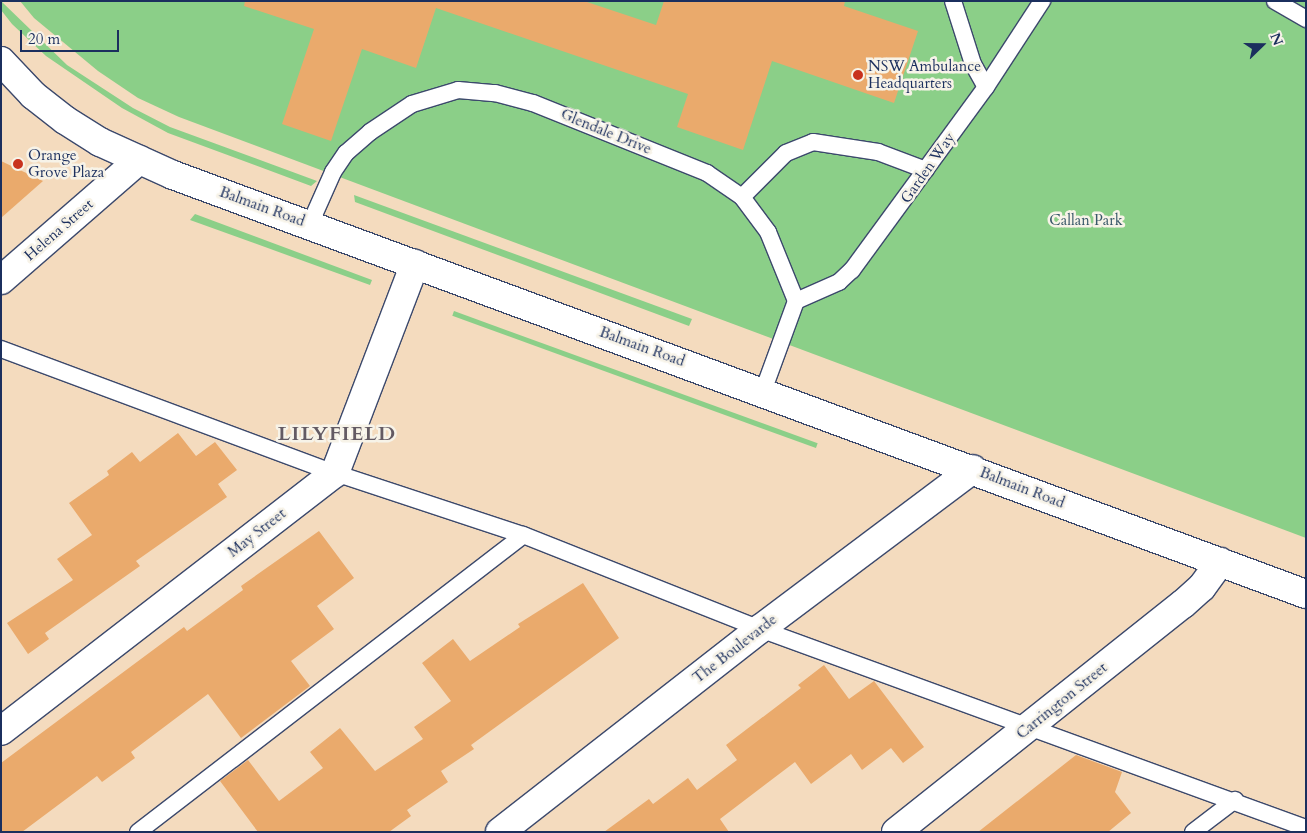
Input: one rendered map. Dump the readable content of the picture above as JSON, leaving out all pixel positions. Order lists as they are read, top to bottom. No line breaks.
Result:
{"streets":{"street":["Balmain Road","Helena Street","May Street","The Boulevarde","Carrington Street"],"lane":["Glendale Drive","Garden Way"]},"crossings":[["Glendale Drive","Garden Way"],["Glendale Drive","Balmain Road"],["Balmain Road","Helena Street"],["Balmain Road","The Boulevarde"],["Balmain Road","Carrington Street"]],"districts":["LILYFIELD"],"parks":["Callan Park"],"places":["NSW Ambulance Headquarters","Orange Grove Plaza"],"scale_bar":"20 m","north":"right"}
